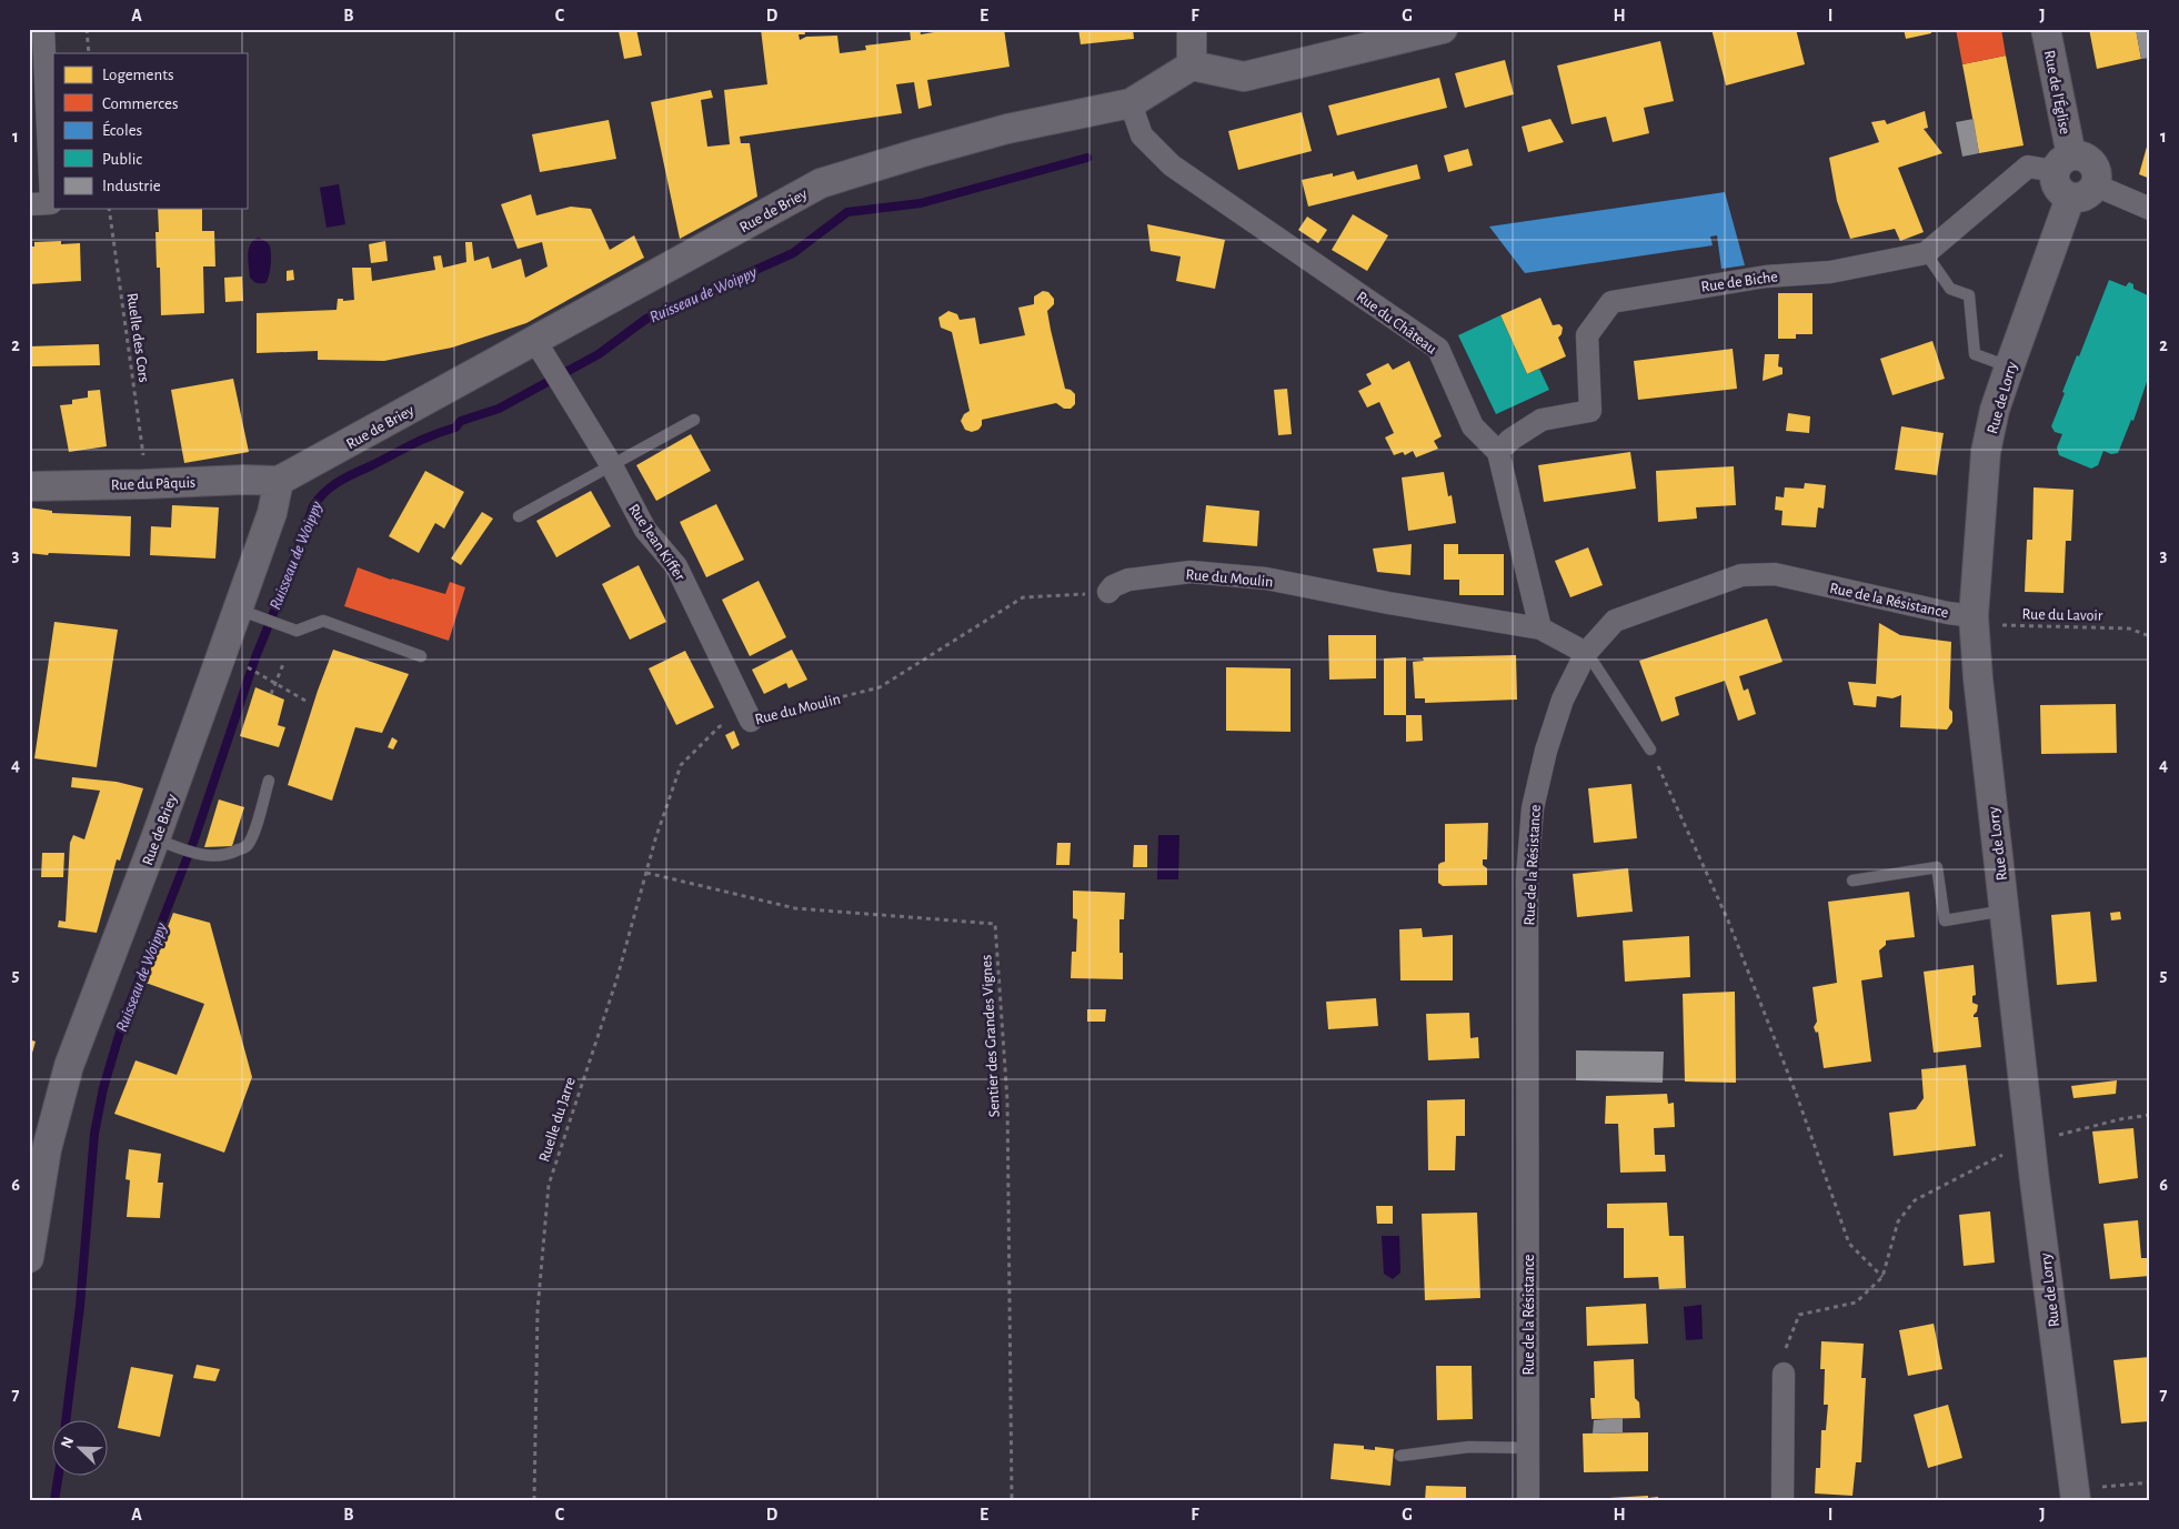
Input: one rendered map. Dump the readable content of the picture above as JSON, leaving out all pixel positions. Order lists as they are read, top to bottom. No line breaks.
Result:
{"streets":{"street":["Rue de l'Église","Rue de Briey","Rue de Biche","Rue du Château","Rue de Lorry","Rue du Pâquis","Rue Jean Kiffer","Rue du Moulin","Rue de la Résistance"],"path":["Ruelle des Cors","Rue du Lavoir","Sentier des Grandes Vignes","Ruelle du Jarre"]},"crossings":[["Rue de l'Église","Rue de Biche"],["Rue de l'Église","Rue de Lorry"],["Rue de Briey","Rue du Château"],["Rue de Briey","Rue du Pâquis"],["Rue de Briey","Rue Jean Kiffer"],["Rue de Biche","Rue du Château"],["Rue de Biche","Rue de Lorry"],["Rue de Lorry","Rue de la Résistance"],["Rue de Lorry","Rue du Lavoir"],["Rue Jean Kiffer","Rue du Moulin"],["Rue du Moulin","Rue de la Résistance"],["Rue du Moulin","Ruelle du Jarre"],["Rue de la Résistance","Rue du Lavoir"],["Sentier des Grandes Vignes","Ruelle du Jarre"]],"water":["Ruisseau de Woippy"],"legend":["Logements","Commerces","Écoles","Public","Industrie"],"north":"top left","grid":{"columns":["A","B","C","D","E","F","G","H","I","J"],"rows":["1","2","3","4","5","6","7"]}}
